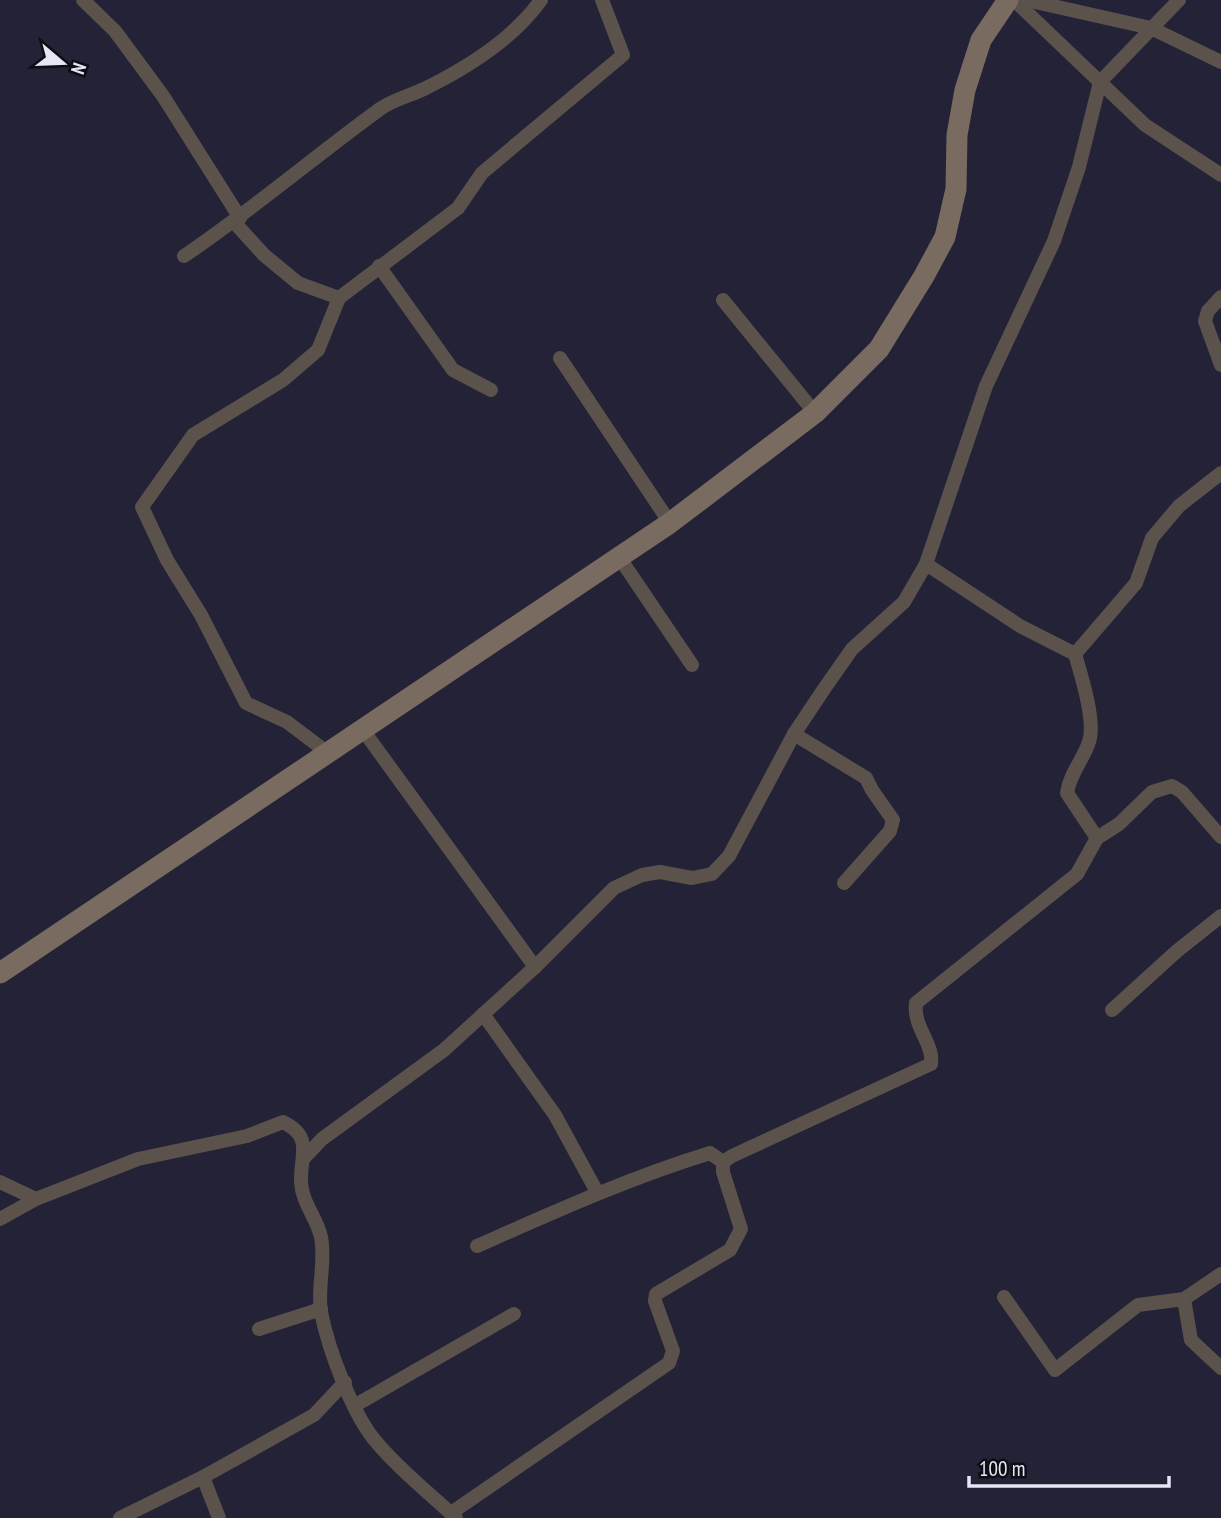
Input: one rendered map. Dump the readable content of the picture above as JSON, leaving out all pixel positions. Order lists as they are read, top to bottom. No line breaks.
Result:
{"scale_bar":"100 m","north":"right"}
